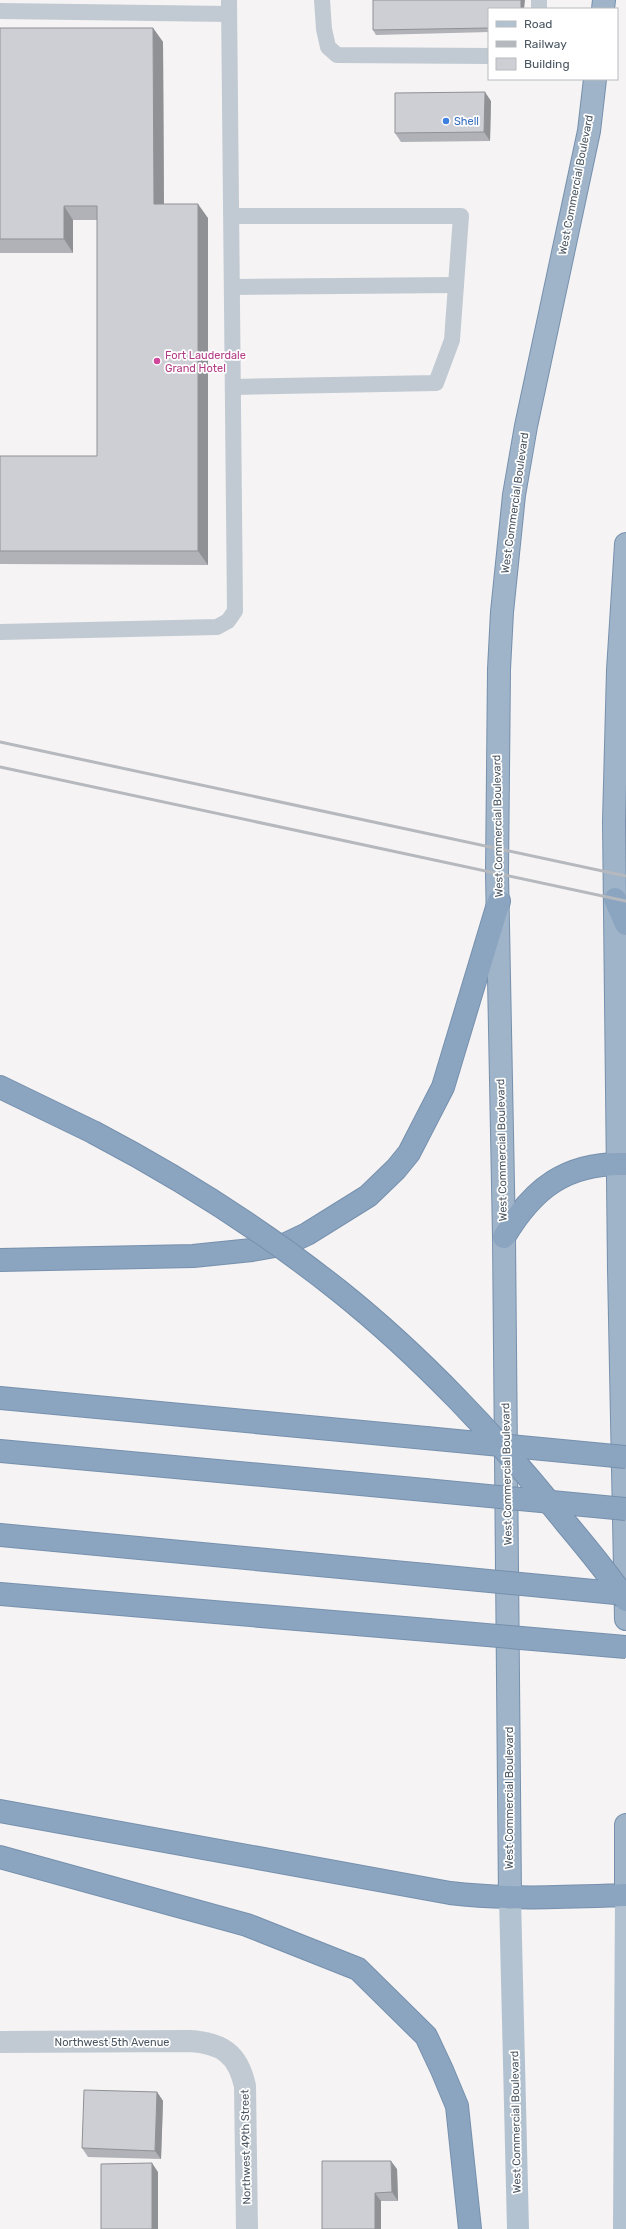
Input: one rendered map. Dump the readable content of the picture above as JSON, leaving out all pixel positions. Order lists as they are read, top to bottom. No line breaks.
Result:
{"streets":{"highway":["West Commercial Boulevard"],"street":["Northwest 5th Avenue","Northwest 49th Street"]},"crossings":[["Northwest 5th Avenue","Northwest 49th Street"]],"places":["Shell","Fort Lauderdale Grand Hotel"],"legend":["Road","Railway","Building"]}
